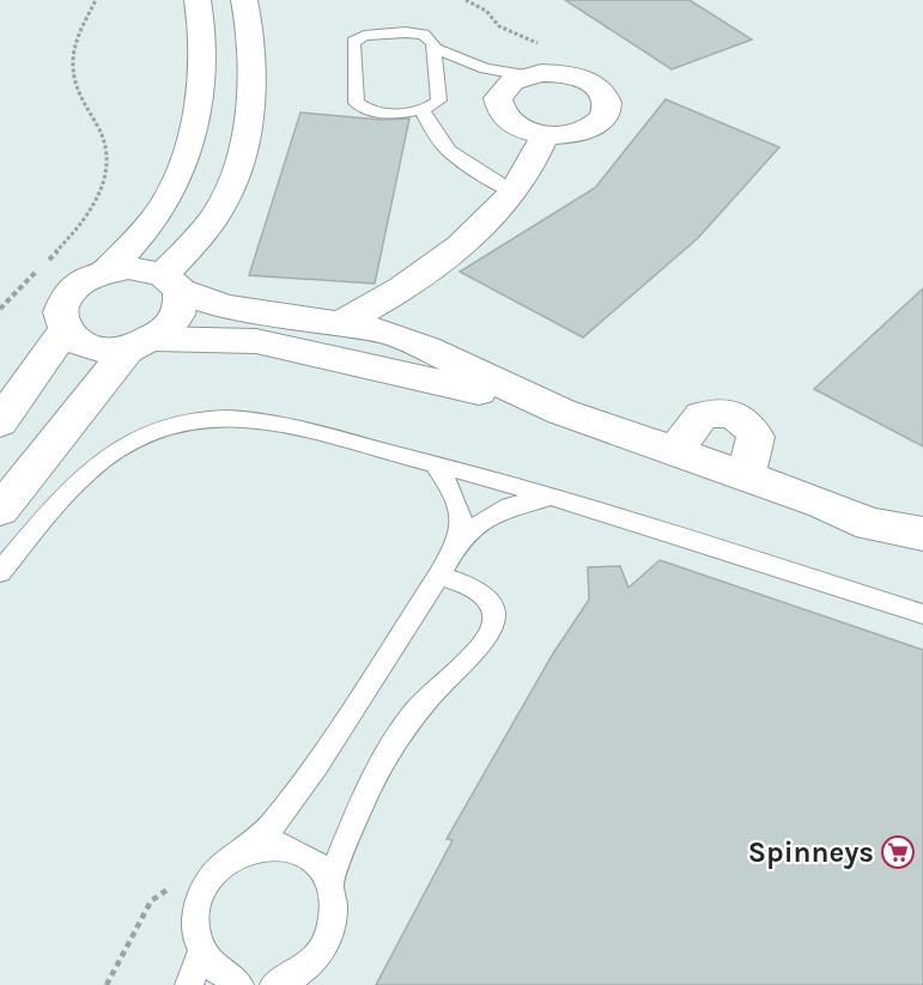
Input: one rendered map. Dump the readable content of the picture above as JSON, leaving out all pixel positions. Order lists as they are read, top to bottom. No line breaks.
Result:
{"places":{"supermarket":["Spinneys"]}}
